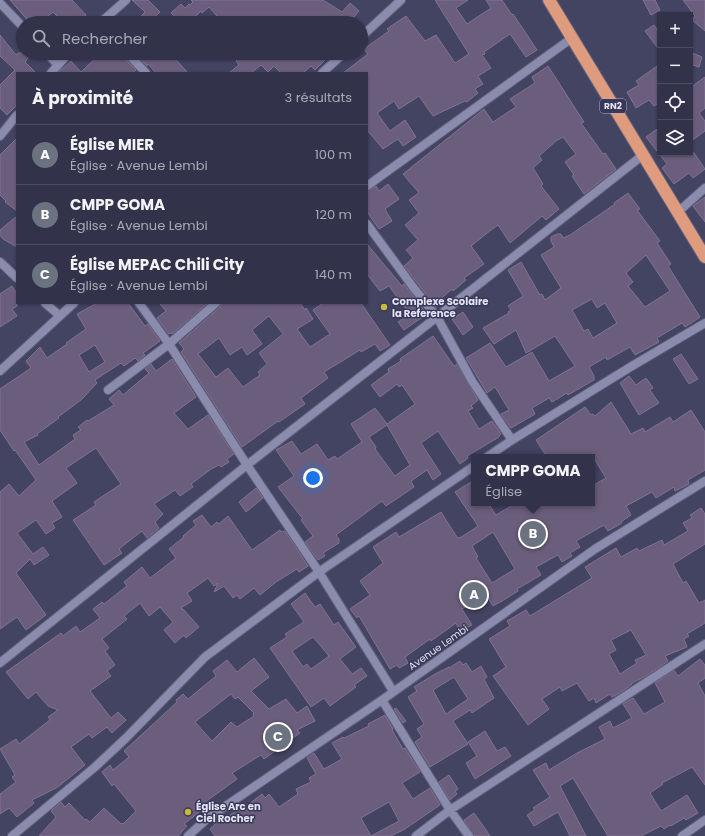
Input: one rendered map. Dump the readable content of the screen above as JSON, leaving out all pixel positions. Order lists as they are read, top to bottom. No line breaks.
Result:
{"streets":{"highway":["RN2"],"street":["Avenue Lembi"]},"places":["Complexe Scolaire la Reference","Église Arc en Ciel Rocher"],"page":{"map_buttons":["+","−"],"search":"Rechercher","heading":["À proximité","3 résultats"],"list":[{"mark":"A","name":"Église MIER","note":"Église · Avenue Lembi","value":"100 m"},{"mark":"B","name":"CMPP GOMA","note":"Église · Avenue Lembi","value":"120 m"},{"mark":"C","name":"Église MEPAC Chili City","note":"Église · Avenue Lembi","value":"140 m"}],"popup":["CMPP GOMA","Église"],"pins":["B","A","C"]}}
